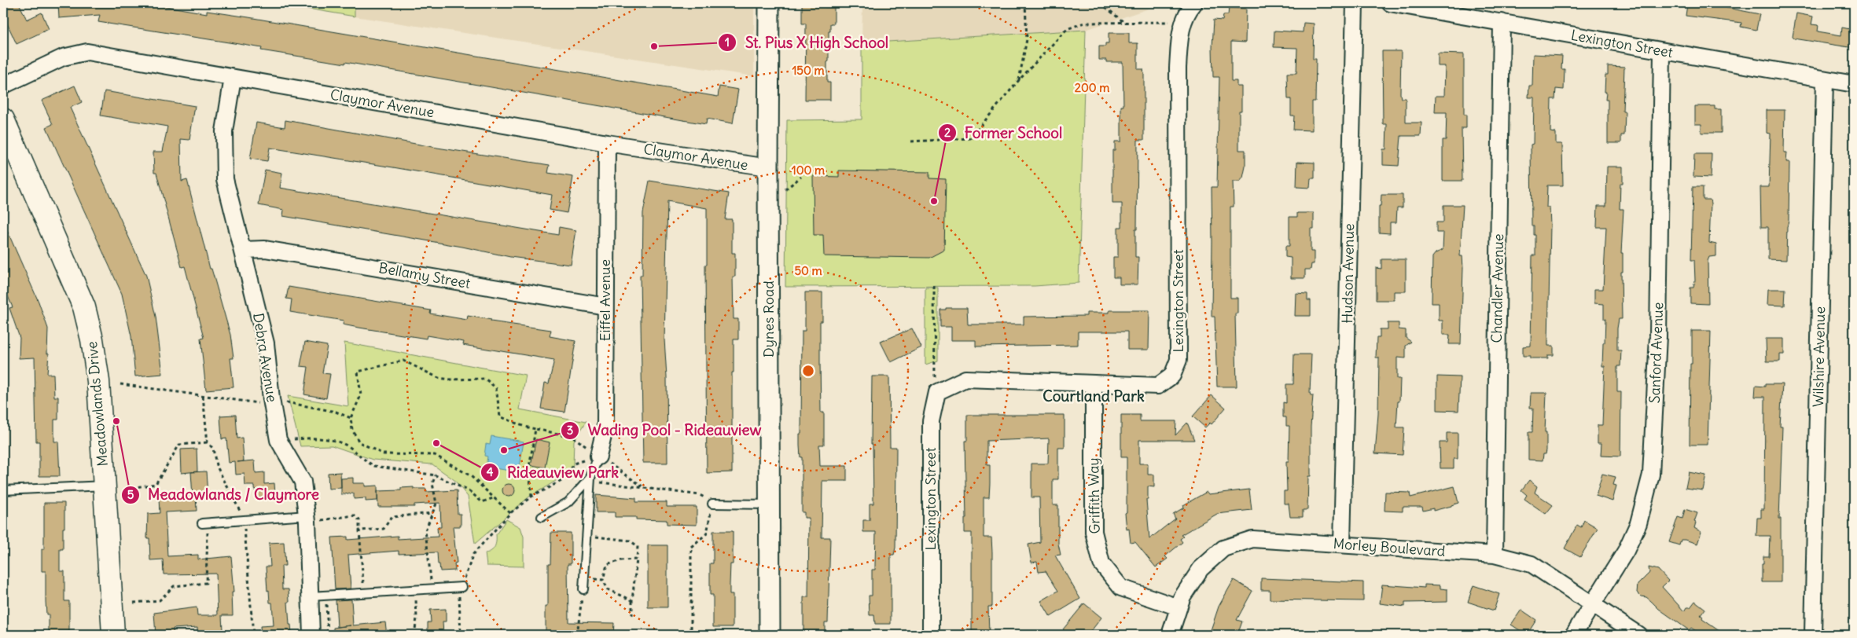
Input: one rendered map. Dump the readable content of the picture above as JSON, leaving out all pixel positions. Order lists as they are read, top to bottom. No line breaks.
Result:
{"streets":{"main road":["Meadowlands Drive"],"street":["Lexington Street","Claymor Avenue","Hudson Avenue","Bellamy Street","Chandler Avenue","Eiffel Avenue","Dynes Road","Sanford Avenue","Wilshire Avenue","Debra Avenue","Griffith Way","Morley Boulevard"]},"crossings":[["Lexington Street","Chandler Avenue"],["Lexington Street","Sanford Avenue"],["Lexington Street","Wilshire Avenue"],["Lexington Street","Griffith Way"],["Claymor Avenue","Eiffel Avenue"],["Claymor Avenue","Dynes Road"],["Claymor Avenue","Debra Avenue"],["Hudson Avenue","Morley Boulevard"],["Bellamy Street","Eiffel Avenue"],["Bellamy Street","Debra Avenue"],["Chandler Avenue","Morley Boulevard"],["Sanford Avenue","Morley Boulevard"],["Griffith Way","Morley Boulevard"]],"districts":["Courtland Park"],"places":["St. Pius X High School","Former School","Meadowlands / Claymore","Rideauview Park","Wading Pool - Rideauview"],"rings":["150 m","200 m","100 m","50 m"]}
